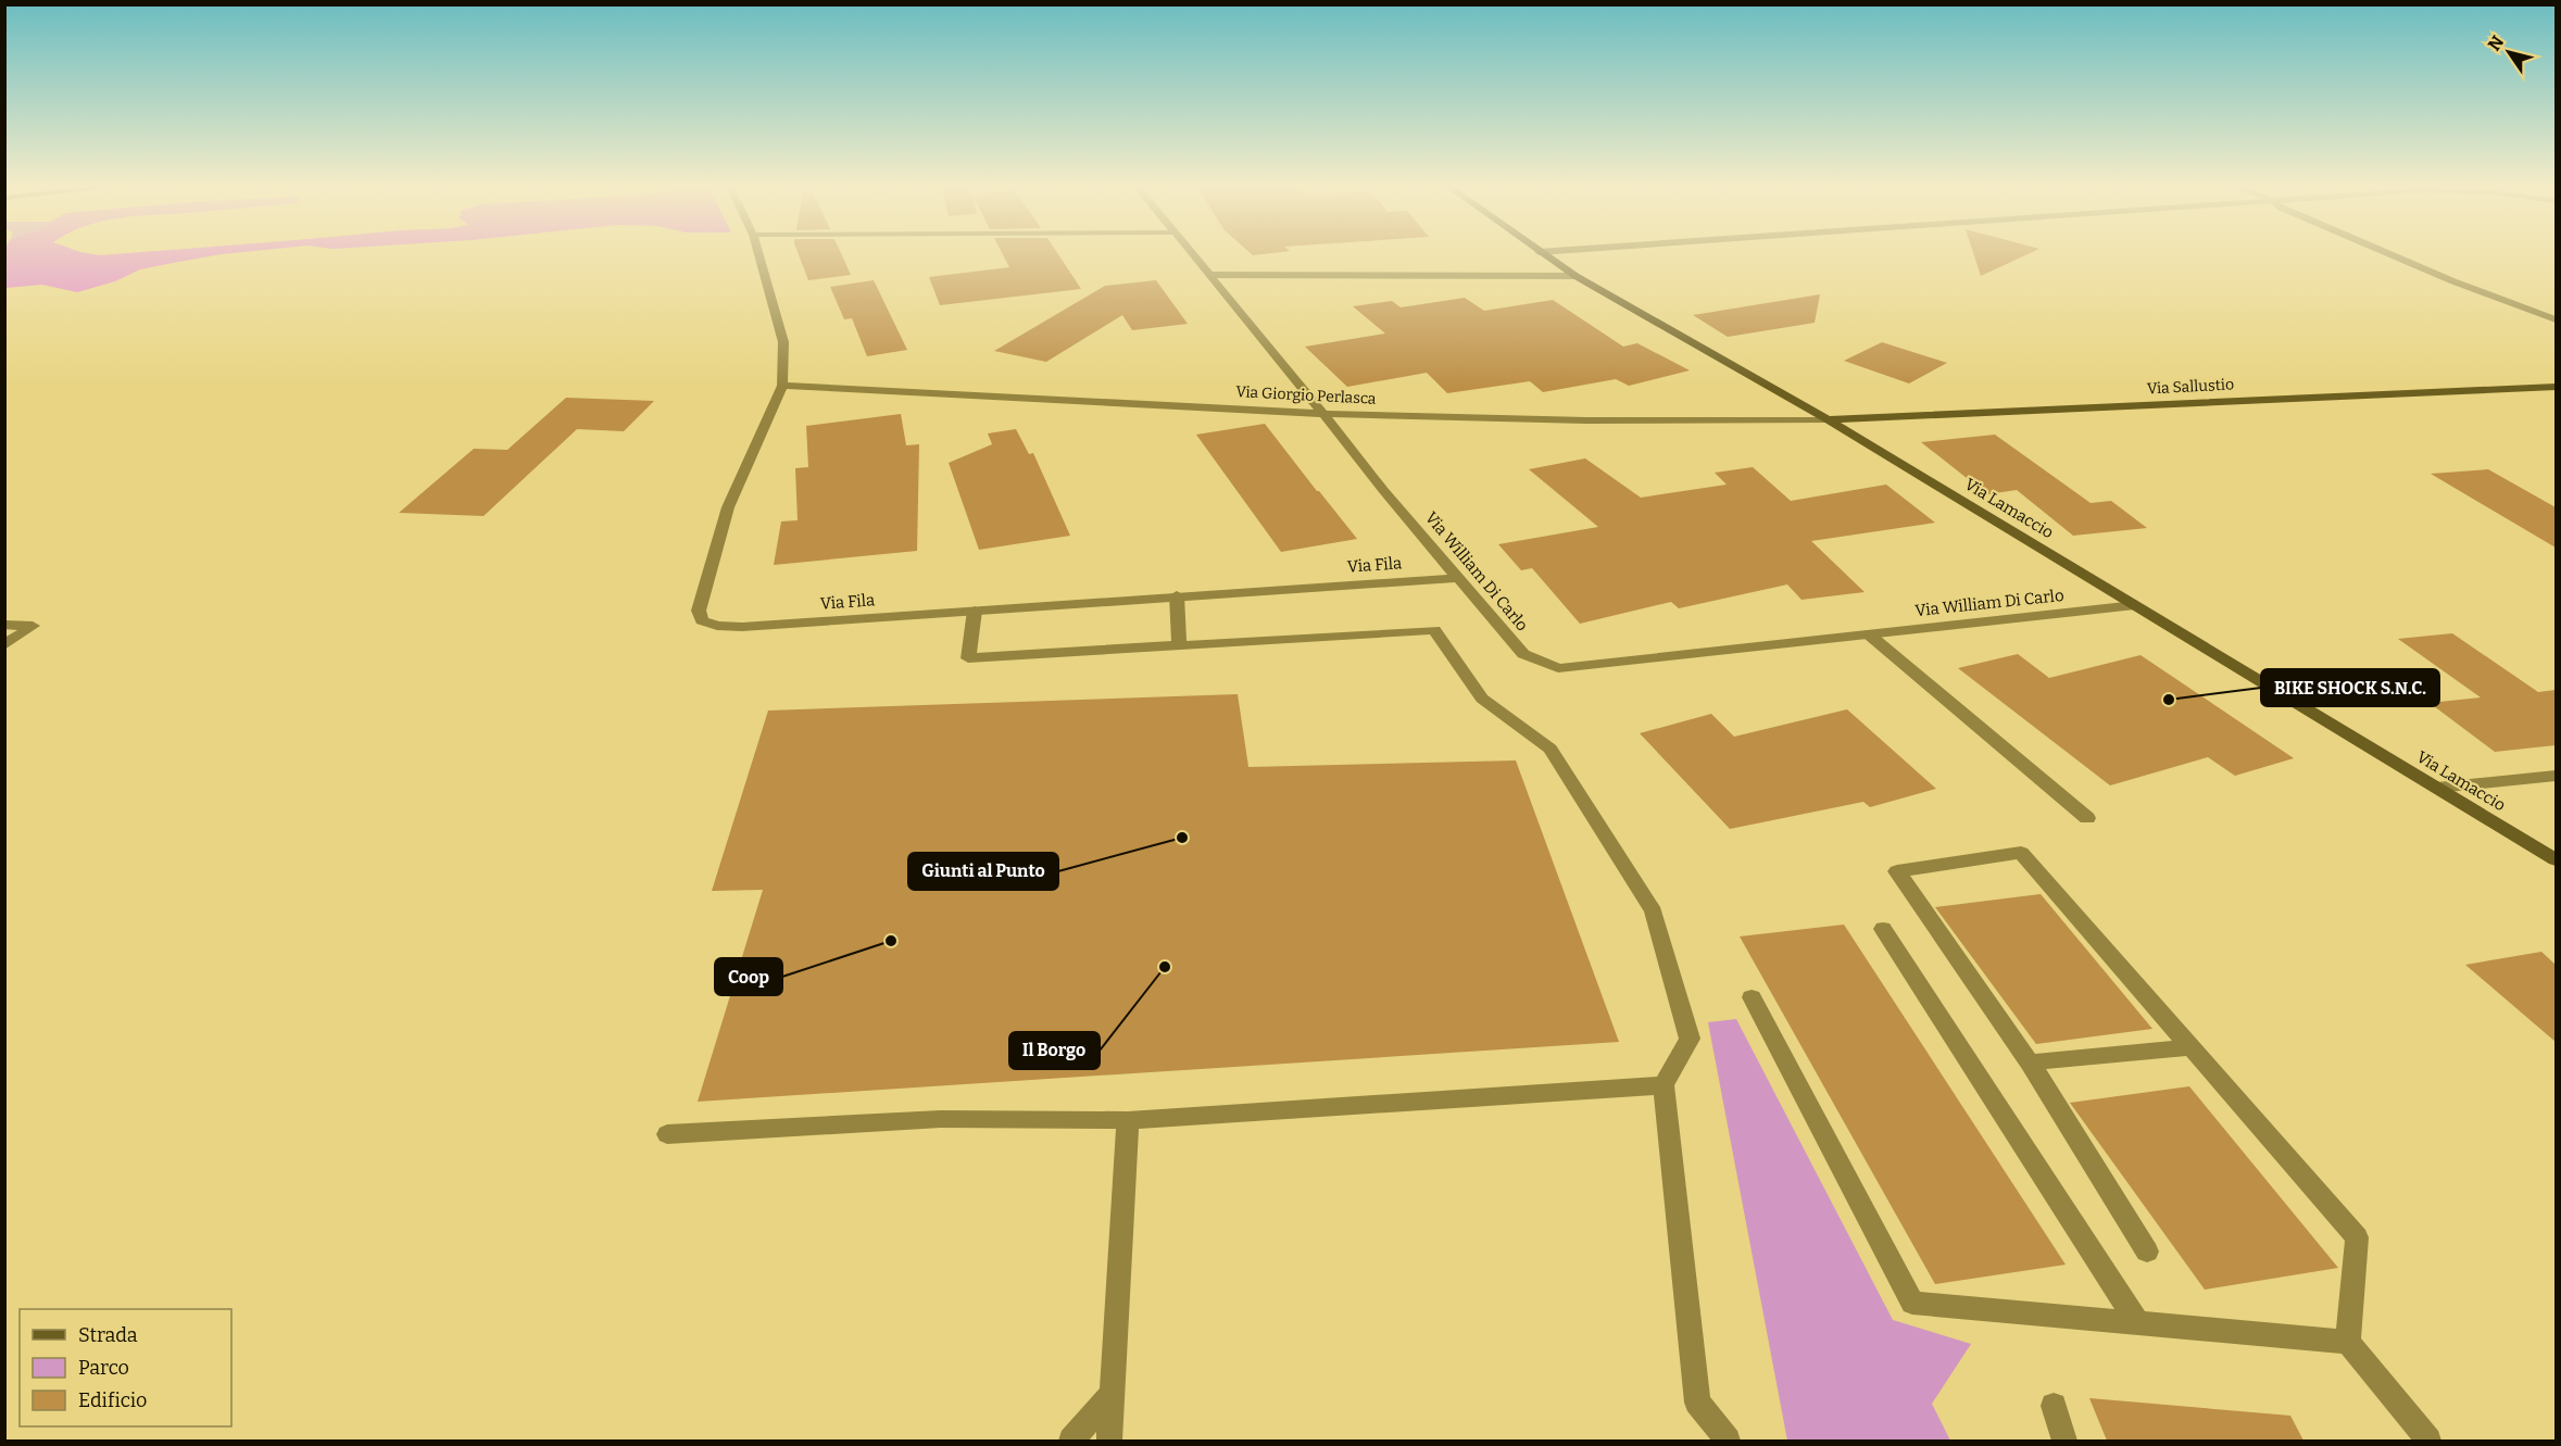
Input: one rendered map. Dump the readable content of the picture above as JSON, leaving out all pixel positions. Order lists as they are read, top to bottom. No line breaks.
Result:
{"streets":{"street":["Via Sallustio","Via Giorgio Perlasca","Via Lamaccio","Via Fila","Via William Di Carlo"]},"crossings":[["Via Sallustio","Via Giorgio Perlasca"],["Via Sallustio","Via Lamaccio"],["Via Giorgio Perlasca","Via Lamaccio"],["Via Giorgio Perlasca","Via Fila"],["Via Giorgio Perlasca","Via William Di Carlo"],["Via Lamaccio","Via William Di Carlo"],["Via Fila","Via William Di Carlo"]],"places":["BIKE SHOCK S.N.C.","Giunti al Punto","Coop","Il Borgo"],"legend":["Strada","Parco","Edificio"],"north":"top left"}
